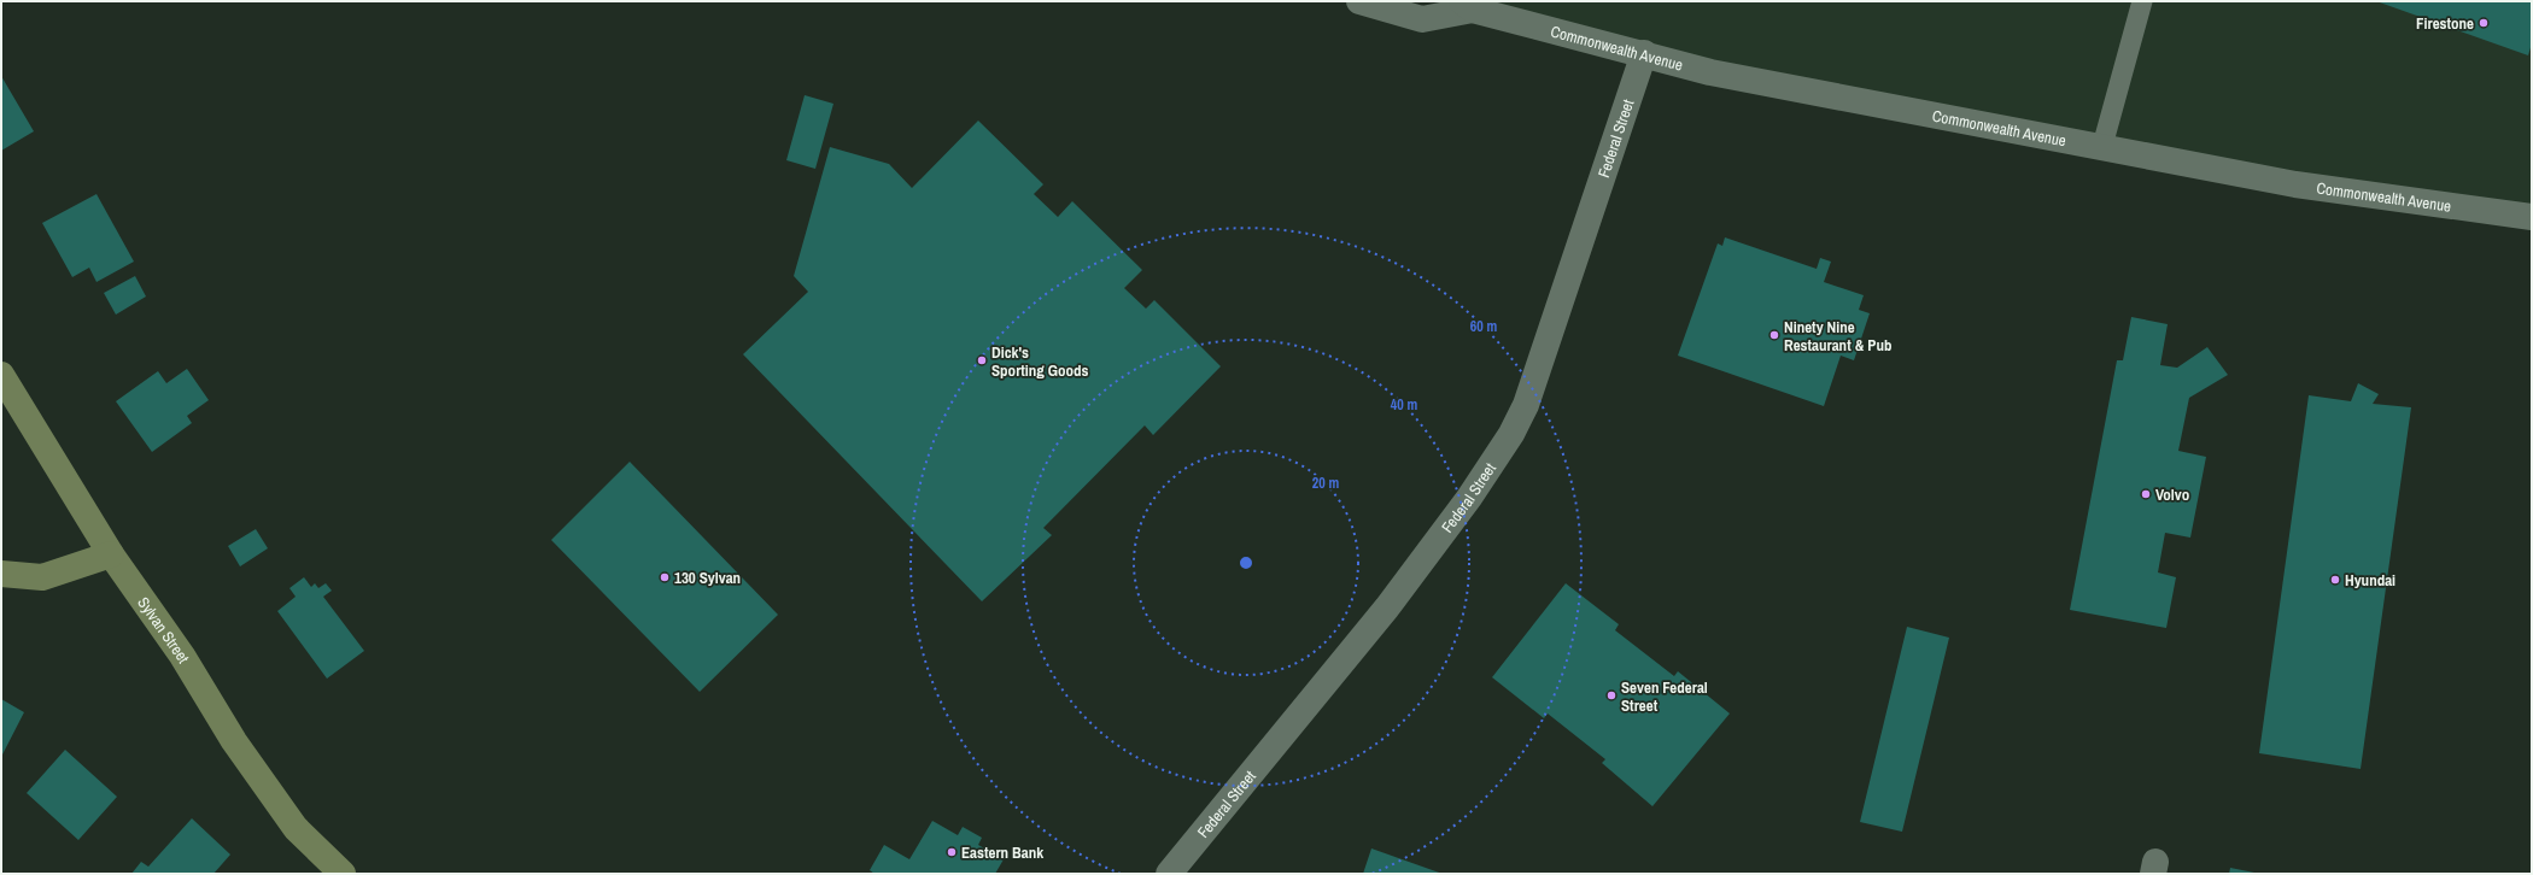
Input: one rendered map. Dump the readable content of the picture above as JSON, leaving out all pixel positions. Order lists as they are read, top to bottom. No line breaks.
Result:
{"streets":{"main road":["Sylvan Street"],"street":["Commonwealth Avenue","Federal Street"]},"crossings":[["Commonwealth Avenue","Federal Street"]],"places":["Firestone","Ninety Nine Restaurant & Pub","Dick's Sporting Goods","Volvo","130 Sylvan","Hyundai","Seven Federal Street","Eastern Bank"],"rings":["60 m","40 m","20 m"]}
